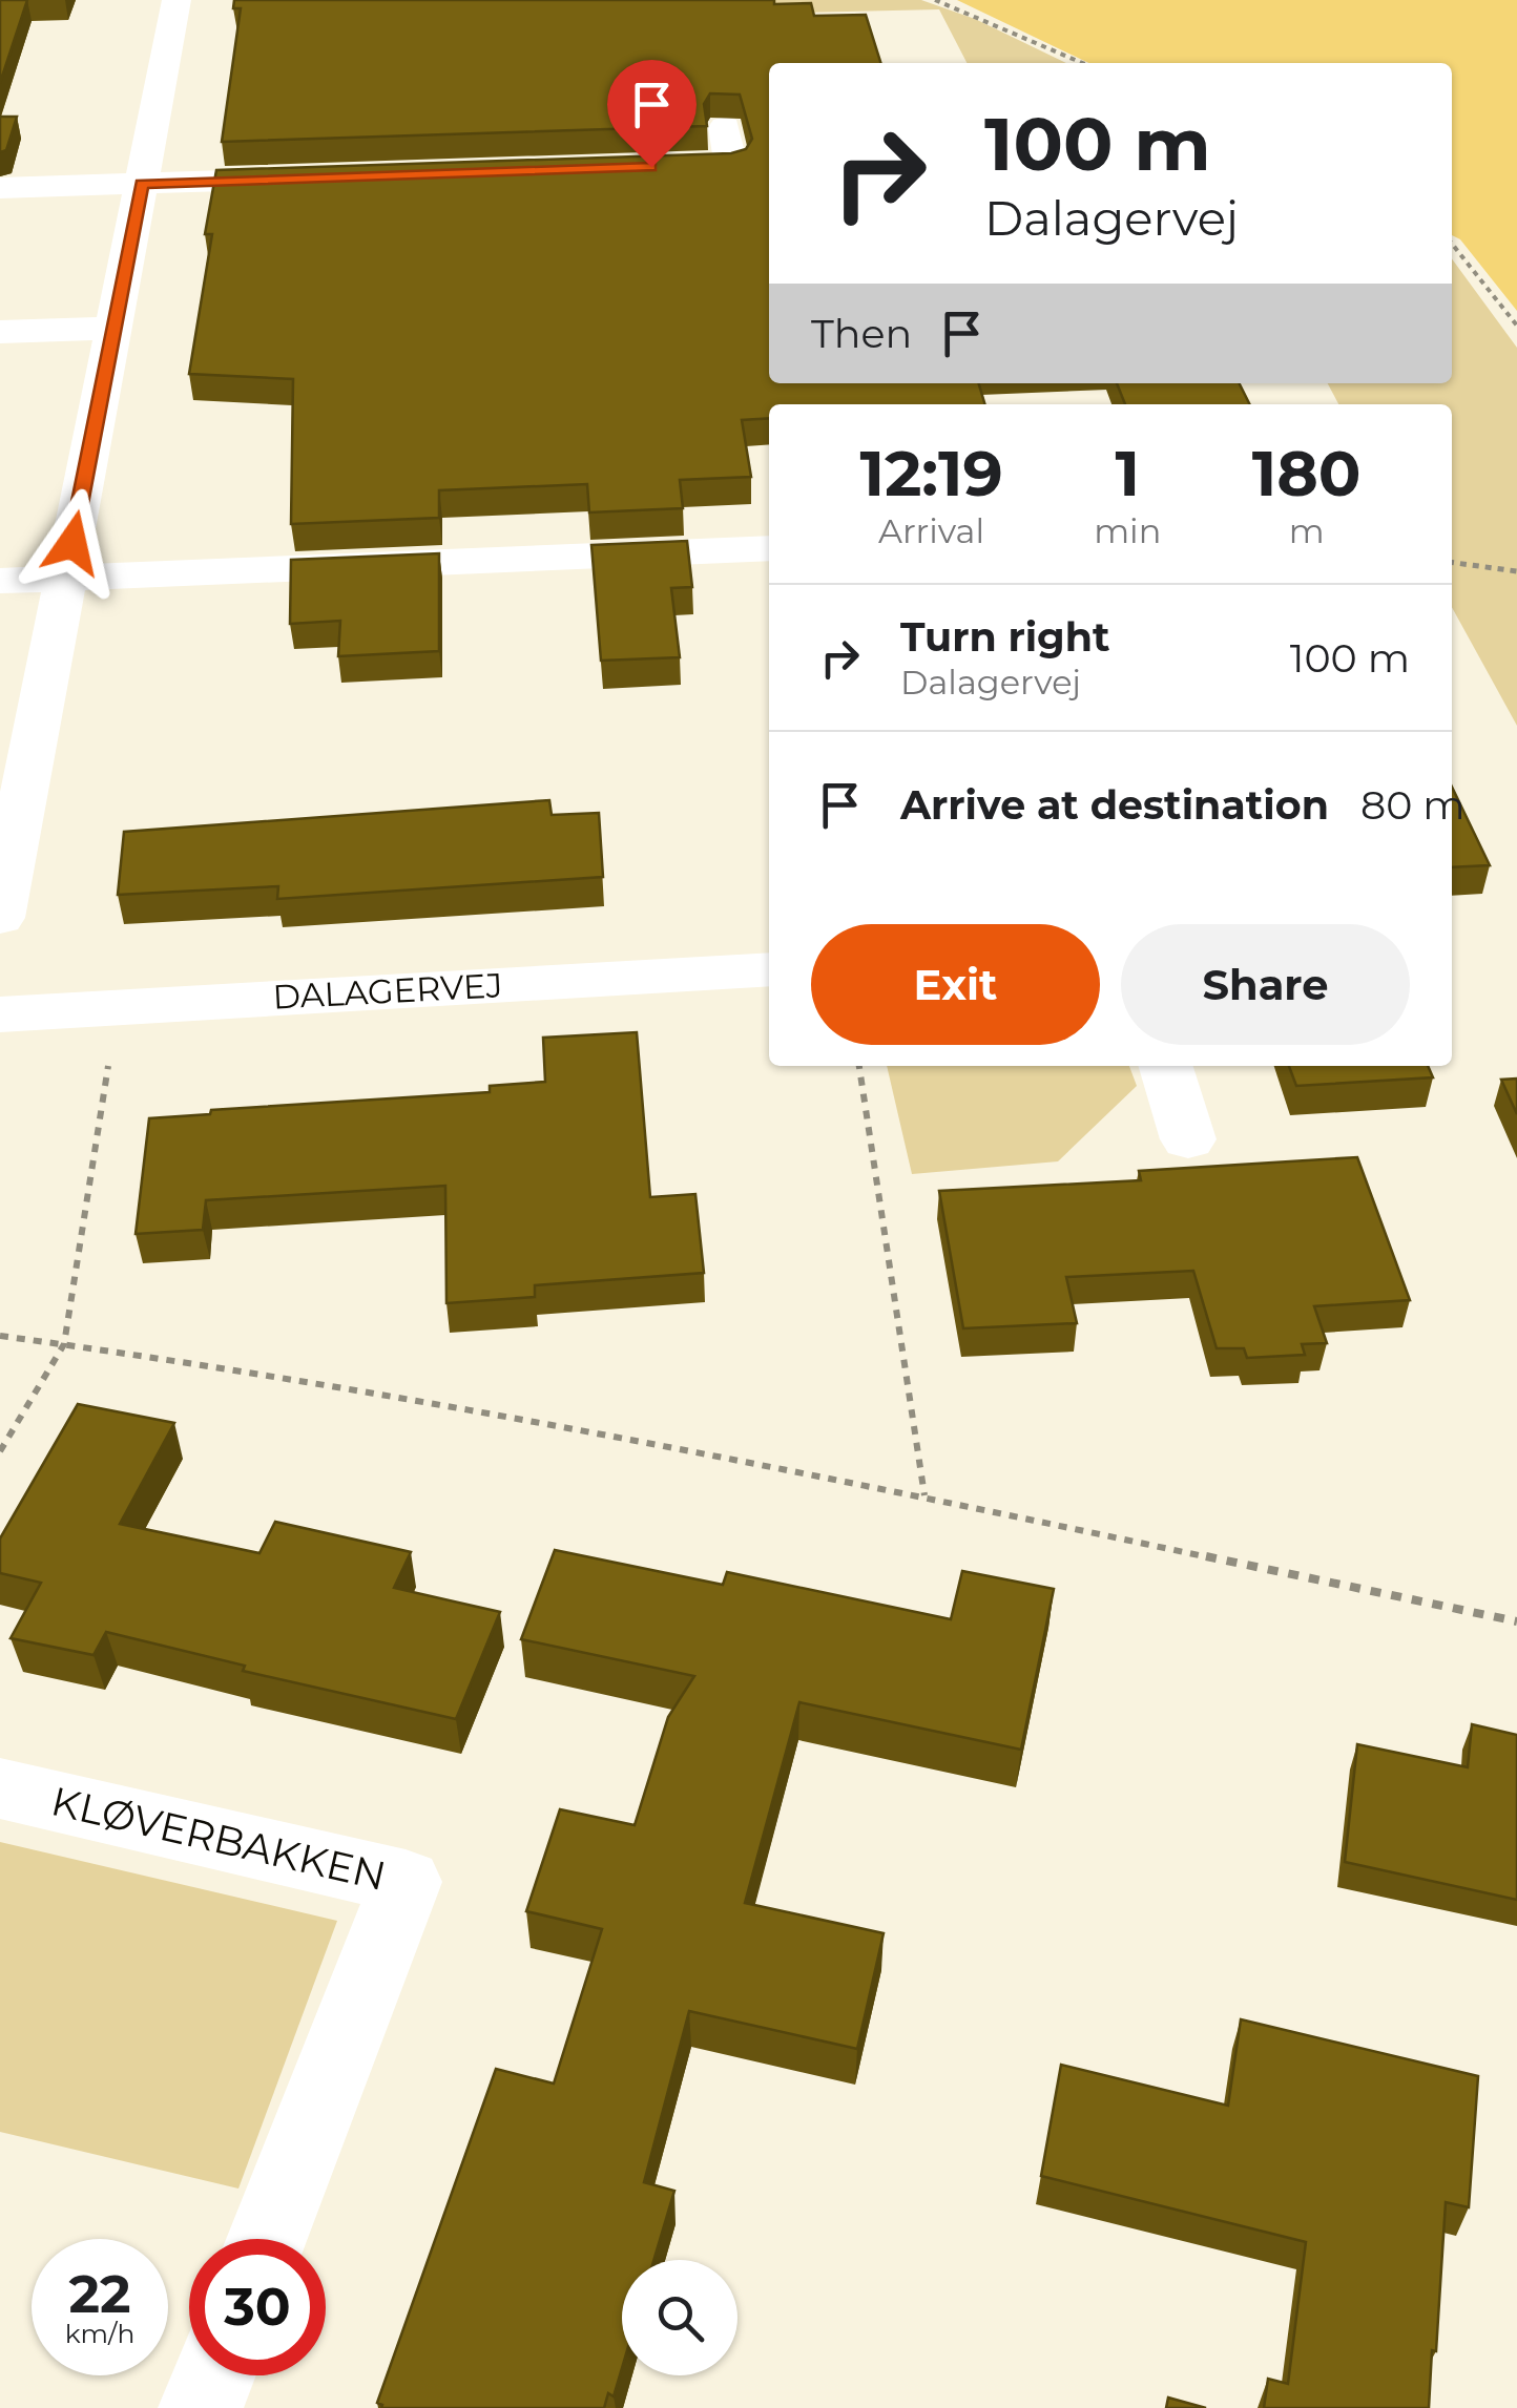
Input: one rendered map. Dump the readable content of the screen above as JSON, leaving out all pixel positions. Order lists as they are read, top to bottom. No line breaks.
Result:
{"streets":{"street":["DALAGERVEJ","KLØVERBAKKEN"]},"page":{"turn":["100 m","Dalagervej"],"then":"Then","eta":["12:19","Arrival","1","min","180","m"],"list":[{"name":"Turn right","note":"Dalagervej","value":"100 m"},{"name":"Arrive at destination","value":"80 m"}],"buttons":["Exit","Share"],"speed":"22 km/h","limit":"30"}}
